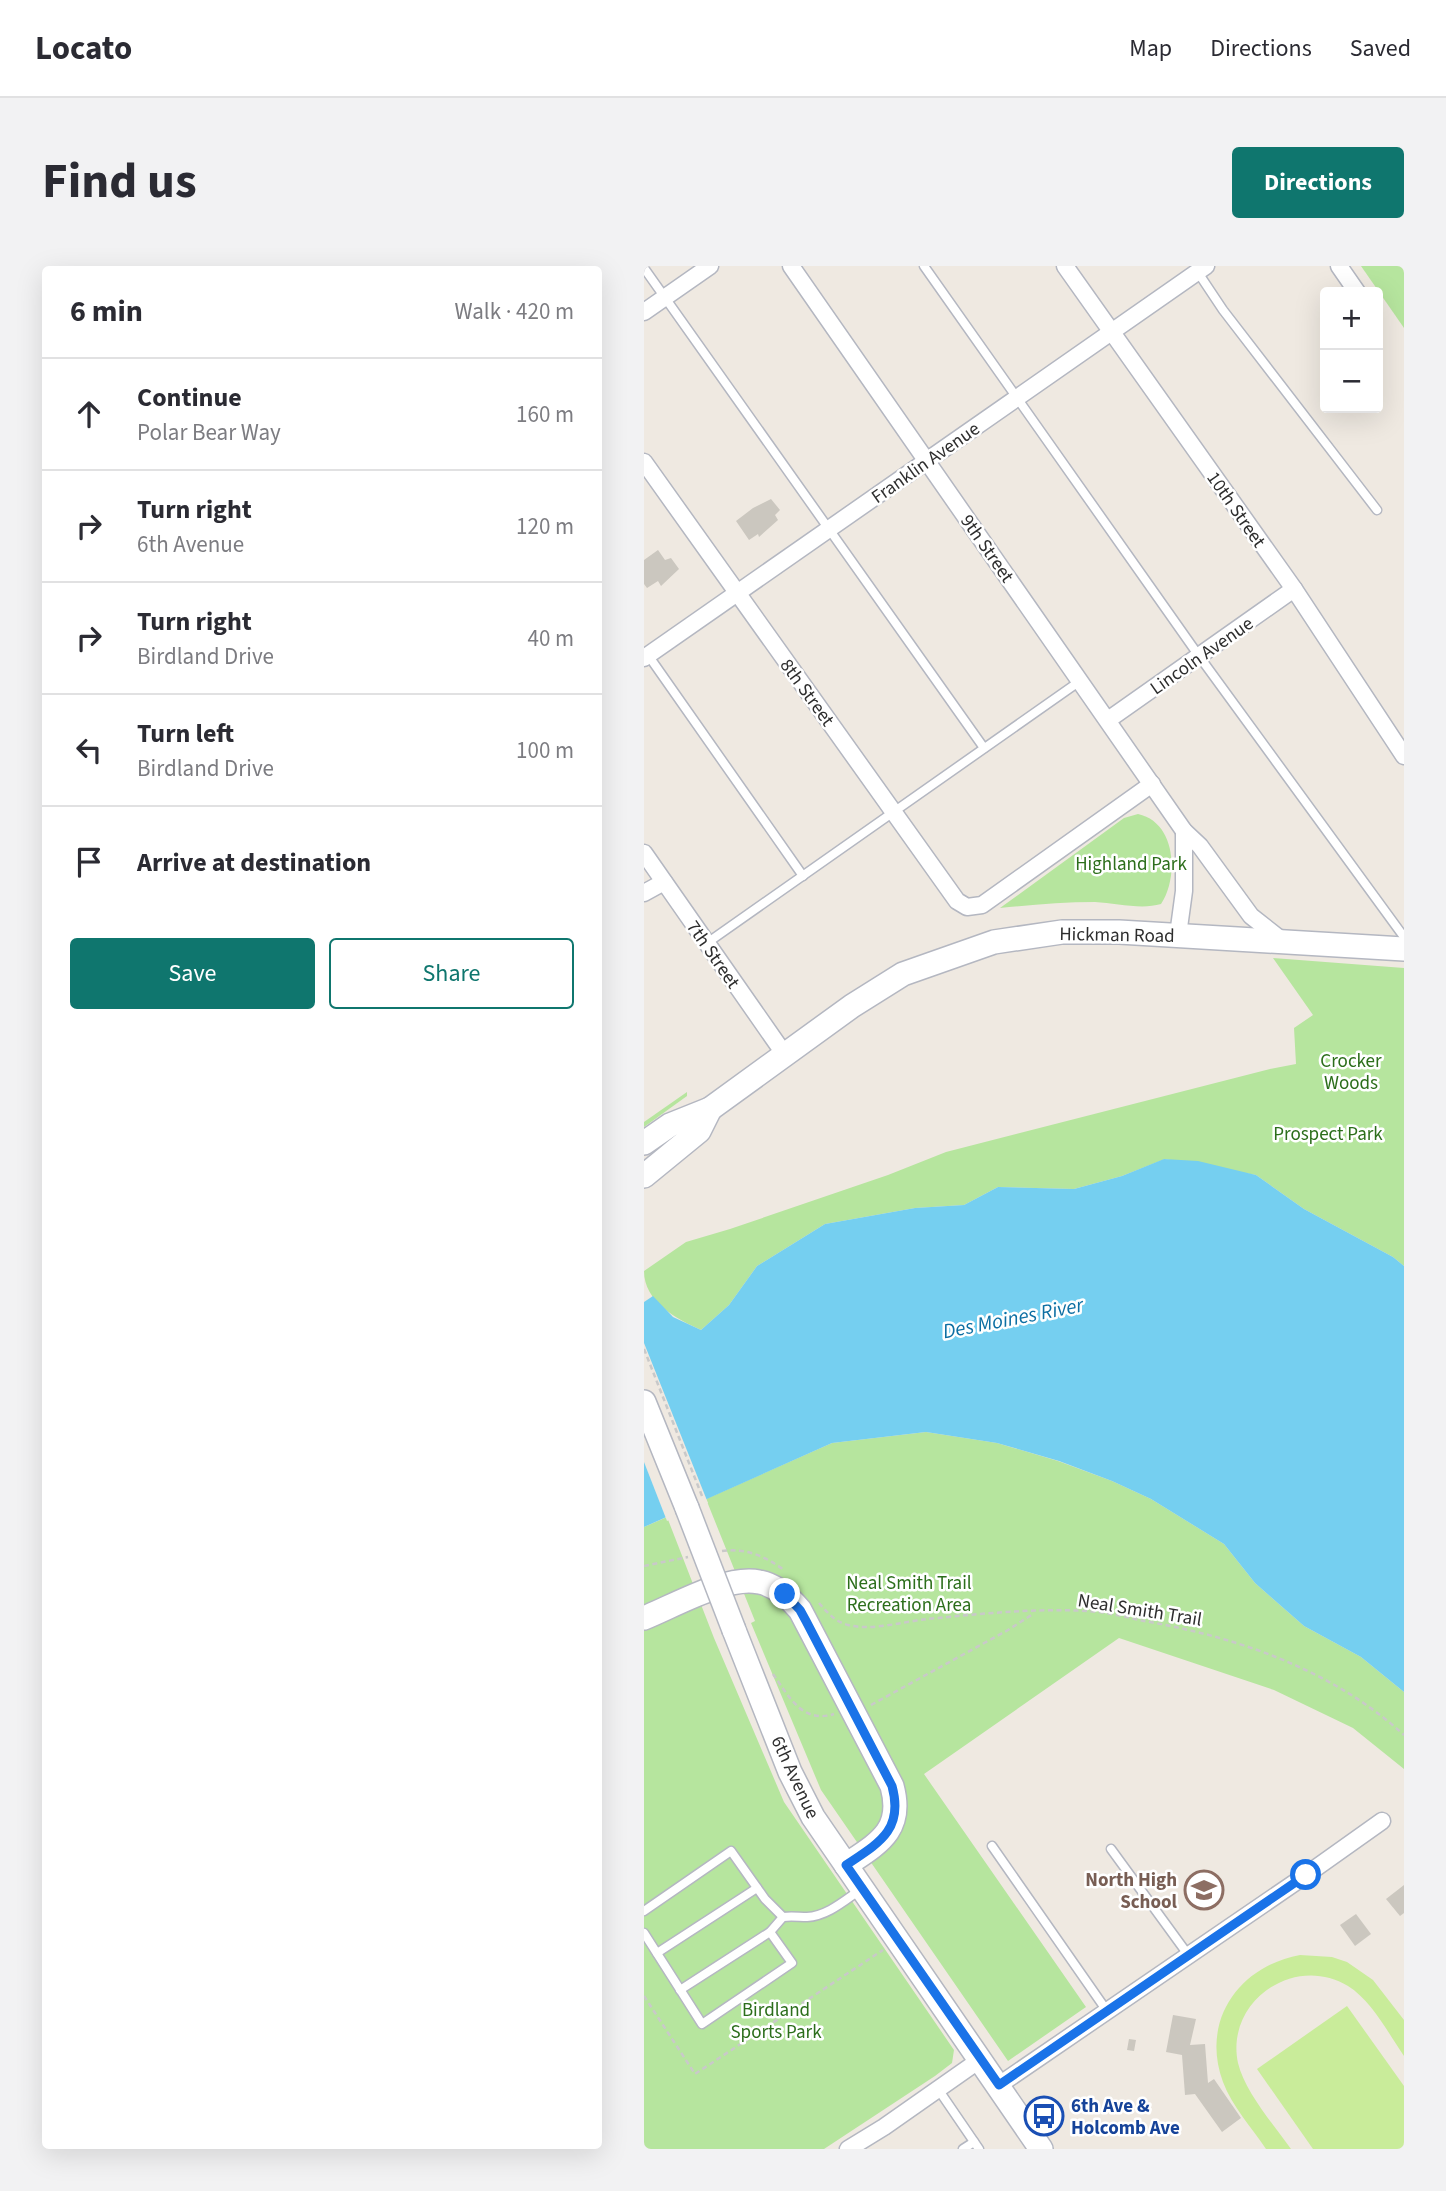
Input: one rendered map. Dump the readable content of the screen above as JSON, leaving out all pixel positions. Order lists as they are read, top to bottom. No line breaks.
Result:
{"streets":{"main road":["Hickman Road","6th Avenue"],"street":["Franklin Avenue","10th Street","9th Street","Lincoln Avenue","8th Street","7th Street"],"path":["Neal Smith Trail"]},"crossings":[["Franklin Avenue","10th Street"],["Franklin Avenue","9th Street"],["Franklin Avenue","8th Street"],["10th Street","Lincoln Avenue"],["9th Street","Lincoln Avenue"],["9th Street","8th Street"],["9th Street","Hickman Road"],["Hickman Road","7th Street"]],"water":["Des Moines River"],"parks":["Highland Park","Crocker Woods","Prospect Park","Neal Smith Trail Recreation Area","Birdland Sports Park"],"places":{"school or university":["North High School"],"bus stop":["6th Ave & Holcomb Ave"]},"page":{"header":"Locato","nav":["Map","Directions","Saved"],"title":"Find us","buttons":["Directions",["Save","Share"]],"heading":["6 min","Walk · 420 m"],"map_buttons":["+","−"],"list":[["Continue","Polar Bear Way","160 m"],["Turn right","6th Avenue","120 m"],["Turn right","Birdland Drive","40 m"],["Turn left","Birdland Drive","100 m"],"Arrive at destination"]}}
